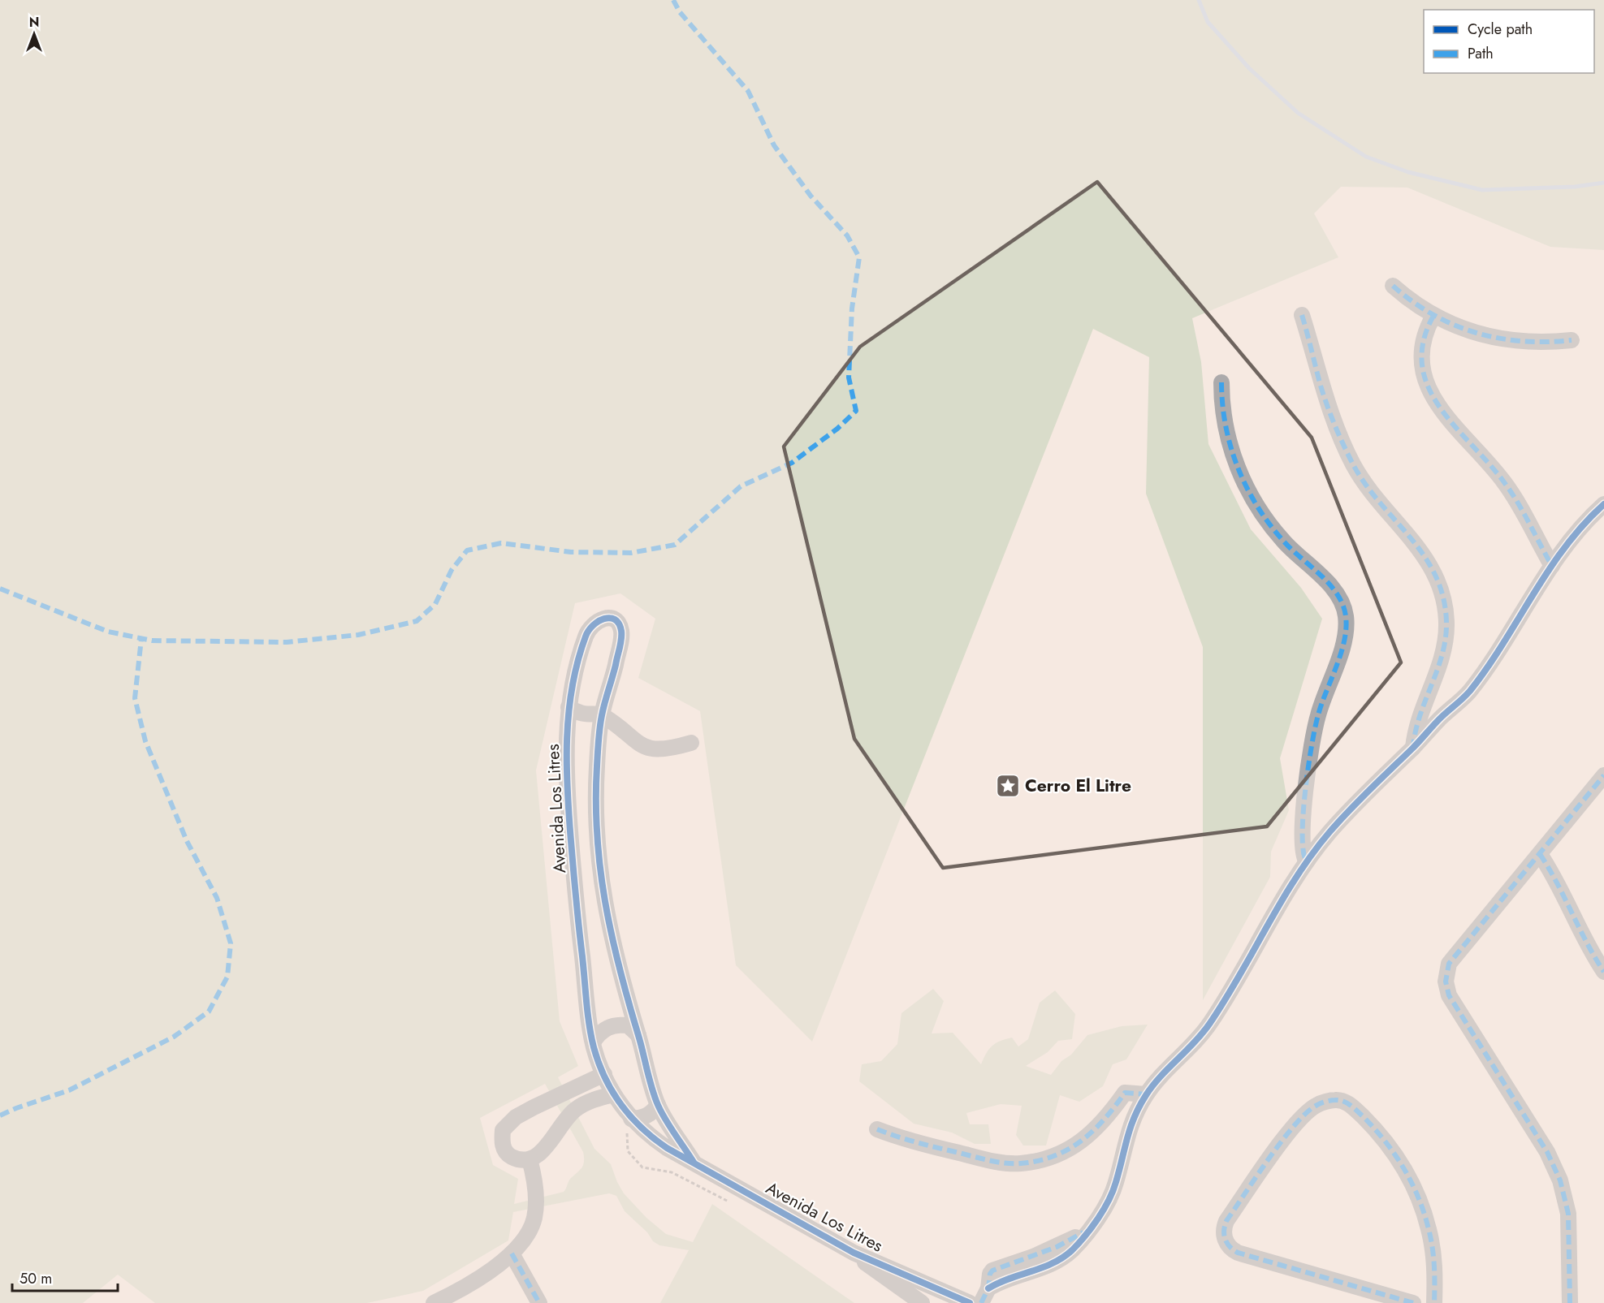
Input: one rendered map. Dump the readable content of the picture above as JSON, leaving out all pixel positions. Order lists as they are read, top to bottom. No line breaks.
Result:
{"streets":{"street":["Avenida Los Litres"]},"places":{"place":["Cerro El Litre"]},"legend":["Cycle path","Path"],"scale_bar":"50 m","north":"top"}
